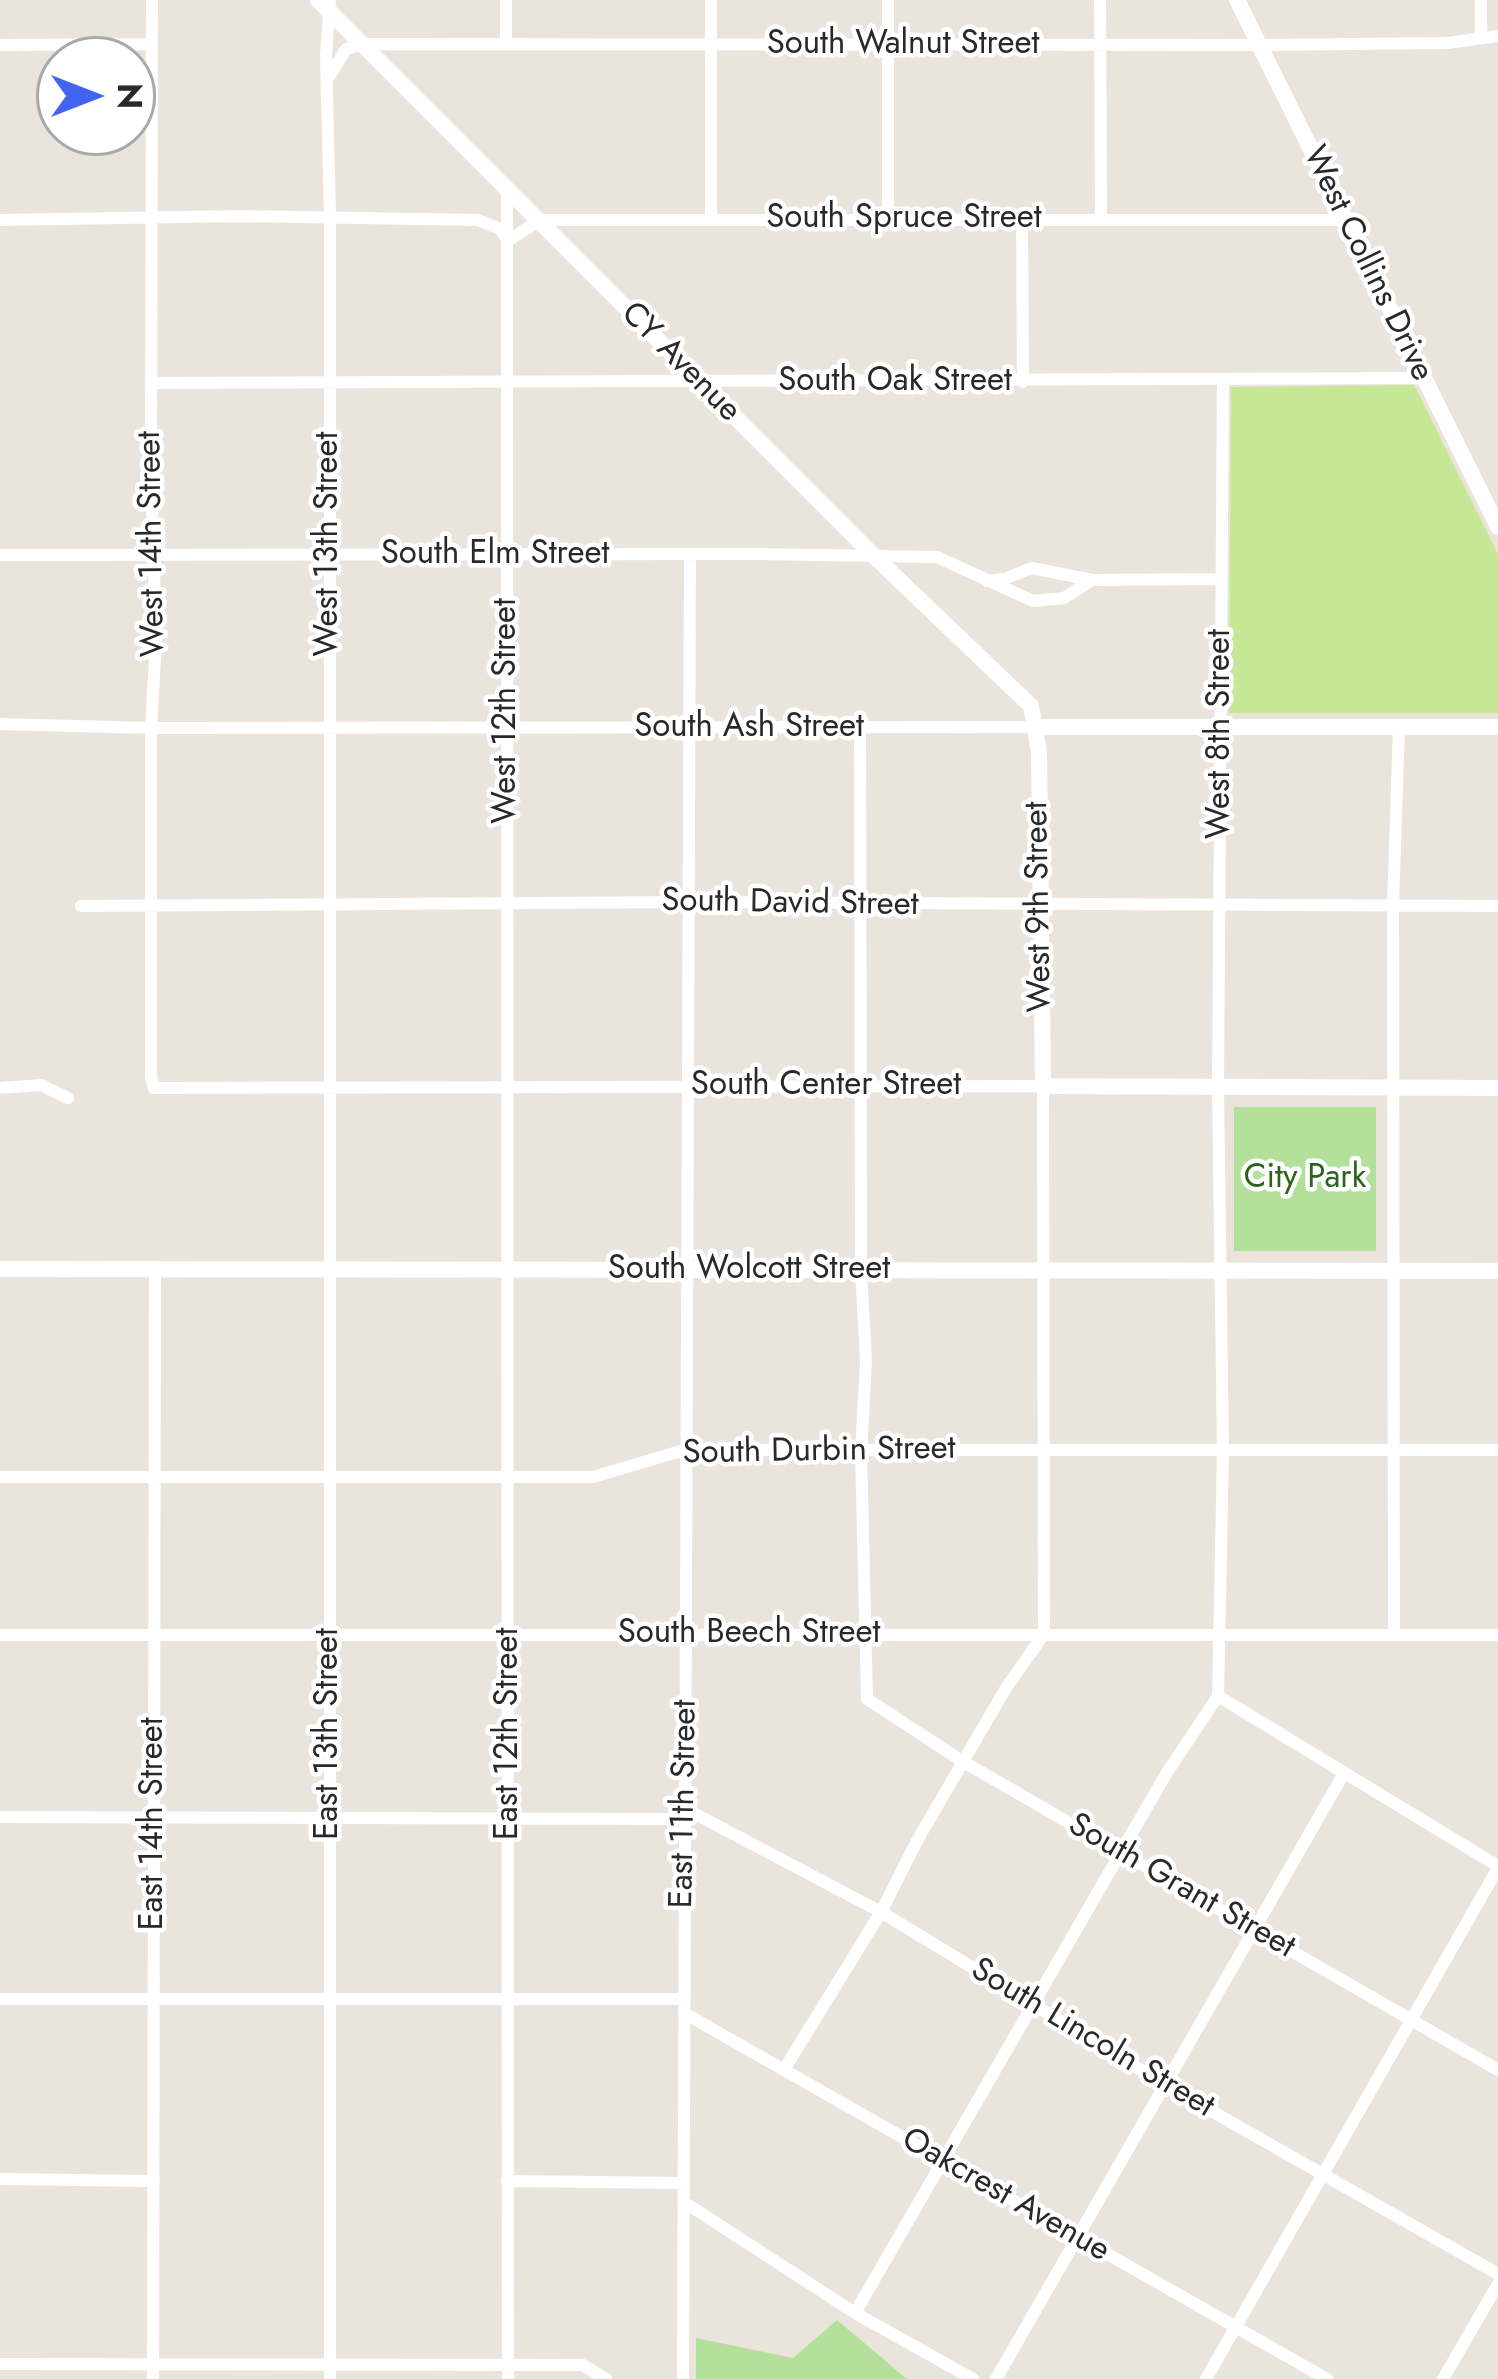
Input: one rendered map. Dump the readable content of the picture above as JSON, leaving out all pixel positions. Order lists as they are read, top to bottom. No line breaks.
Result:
{"streets":{"main road":["West Collins Drive","CY Avenue","South Ash Street","West 9th Street","South Center Street","South Wolcott Street"],"street":["South Walnut Street","South Spruce Street","South Oak Street","West 14th Street","West 13th Street","South Elm Street","West 12th Street","West 8th Street","South David Street","South Durbin Street","South Beech Street","East 13th Street","East 12th Street","East 11th Street","East 14th Street","South Grant Street","South Lincoln Street","Oakcrest Avenue"]},"crossings":[["South Walnut Street","West Collins Drive"],["South Walnut Street","CY Avenue"],["South Spruce Street","West Collins Drive"],["South Spruce Street","CY Avenue"],["West Collins Drive","South Oak Street"],["CY Avenue","South Oak Street"],["CY Avenue","West 13th Street"],["CY Avenue","South Elm Street"],["CY Avenue","West 12th Street"],["CY Avenue","South Ash Street"],["CY Avenue","West 9th Street"],["South Oak Street","West 14th Street"],["South Oak Street","West 13th Street"],["South Oak Street","West 12th Street"],["South Oak Street","West 8th Street"],["West 14th Street","South Elm Street"],["West 14th Street","South Ash Street"],["West 14th Street","South David Street"],["West 14th Street","South Center Street"],["West 13th Street","South Elm Street"],["West 13th Street","South Ash Street"],["West 13th Street","South David Street"],["West 13th Street","South Center Street"],["West 13th Street","East 13th Street"],["South Elm Street","West 12th Street"],["South Elm Street","West 8th Street"],["South Elm Street","East 11th Street"],["West 12th Street","South Ash Street"],["West 12th Street","South David Street"],["West 12th Street","South Center Street"],["West 12th Street","East 12th Street"],["South Ash Street","West 8th Street"],["South Ash Street","West 9th Street"],["South Ash Street","East 11th Street"],["West 8th Street","South David Street"],["West 8th Street","South Center Street"],["West 8th Street","South Wolcott Street"],["West 8th Street","South Durbin Street"],["West 8th Street","South Beech Street"],["South David Street","West 9th Street"],["South David Street","East 11th Street"],["West 9th Street","South Center Street"],["South Center Street","East 13th Street"],["South Center Street","East 12th Street"],["South Center Street","East 11th Street"],["South Wolcott Street","East 13th Street"],["South Wolcott Street","East 12th Street"],["South Wolcott Street","East 11th Street"],["South Wolcott Street","East 14th Street"],["South Durbin Street","East 13th Street"],["South Durbin Street","East 12th Street"],["South Durbin Street","East 11th Street"],["South Durbin Street","East 14th Street"],["South Beech Street","East 13th Street"],["South Beech Street","East 12th Street"],["South Beech Street","East 11th Street"],["South Beech Street","East 14th Street"],["South Beech Street","South Grant Street"],["East 13th Street","South Lincoln Street"],["East 12th Street","South Lincoln Street"],["East 11th Street","South Lincoln Street"],["East 11th Street","Oakcrest Avenue"],["East 14th Street","South Lincoln Street"]],"parks":["City Park"],"north":"right"}
